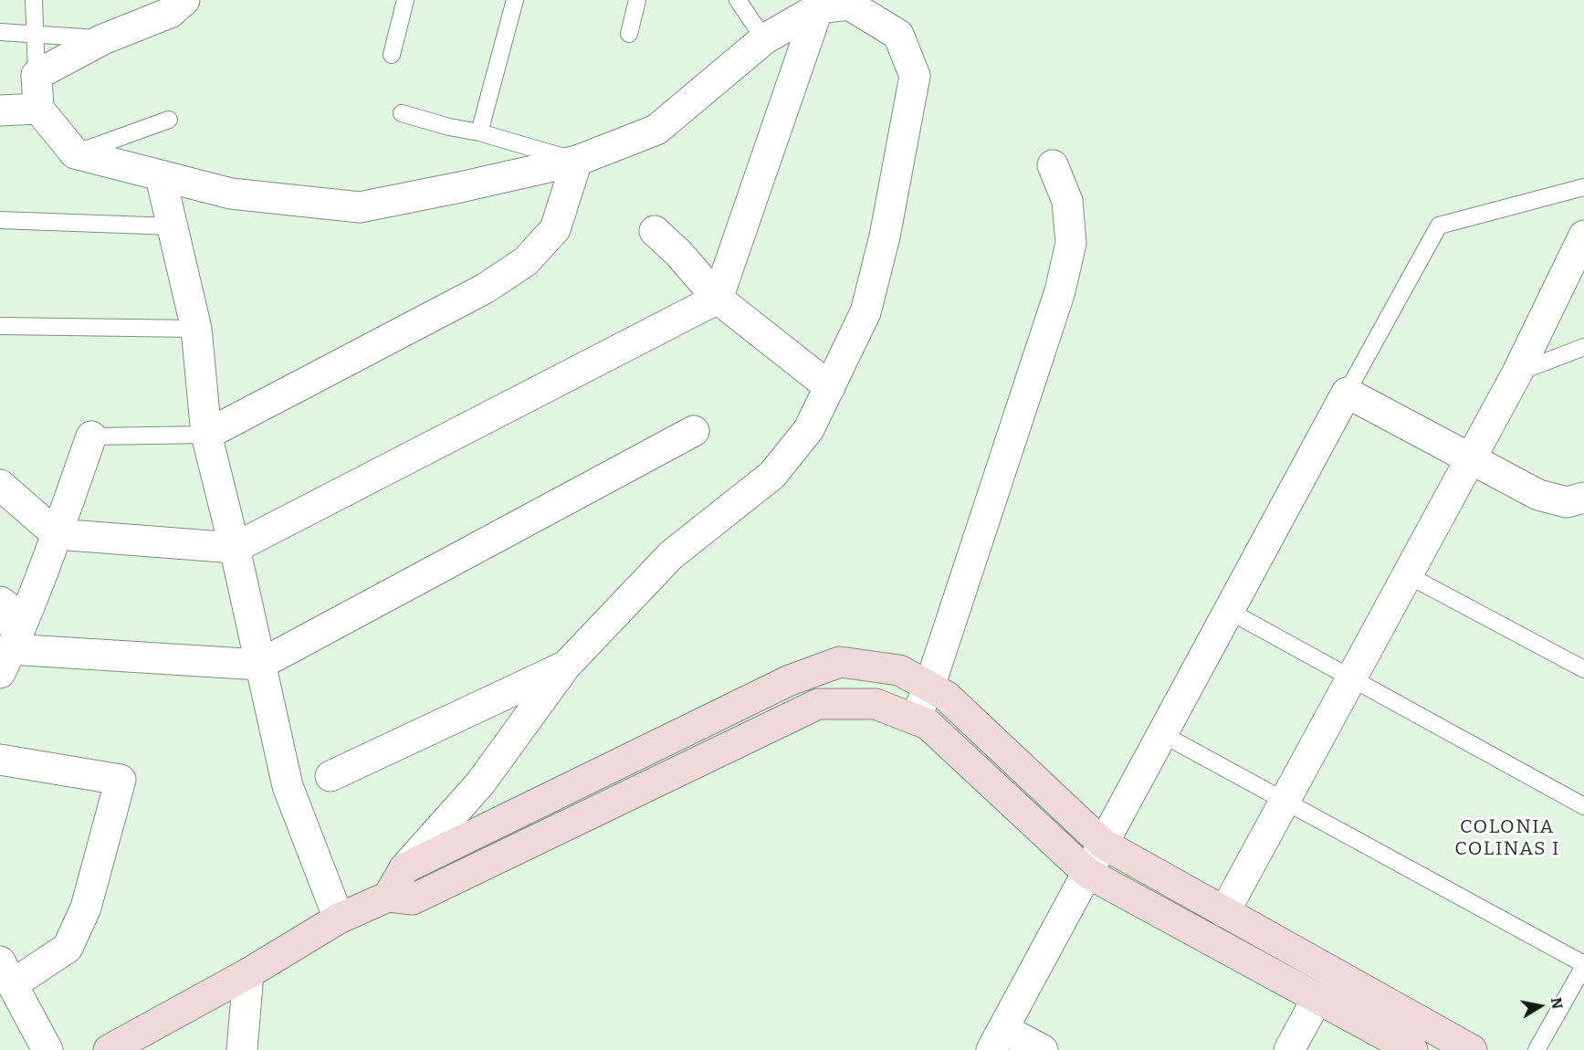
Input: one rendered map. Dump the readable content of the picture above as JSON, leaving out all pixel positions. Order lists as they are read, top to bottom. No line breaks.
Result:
{"districts":["COLONIA COLINAS I"],"north":"right"}
